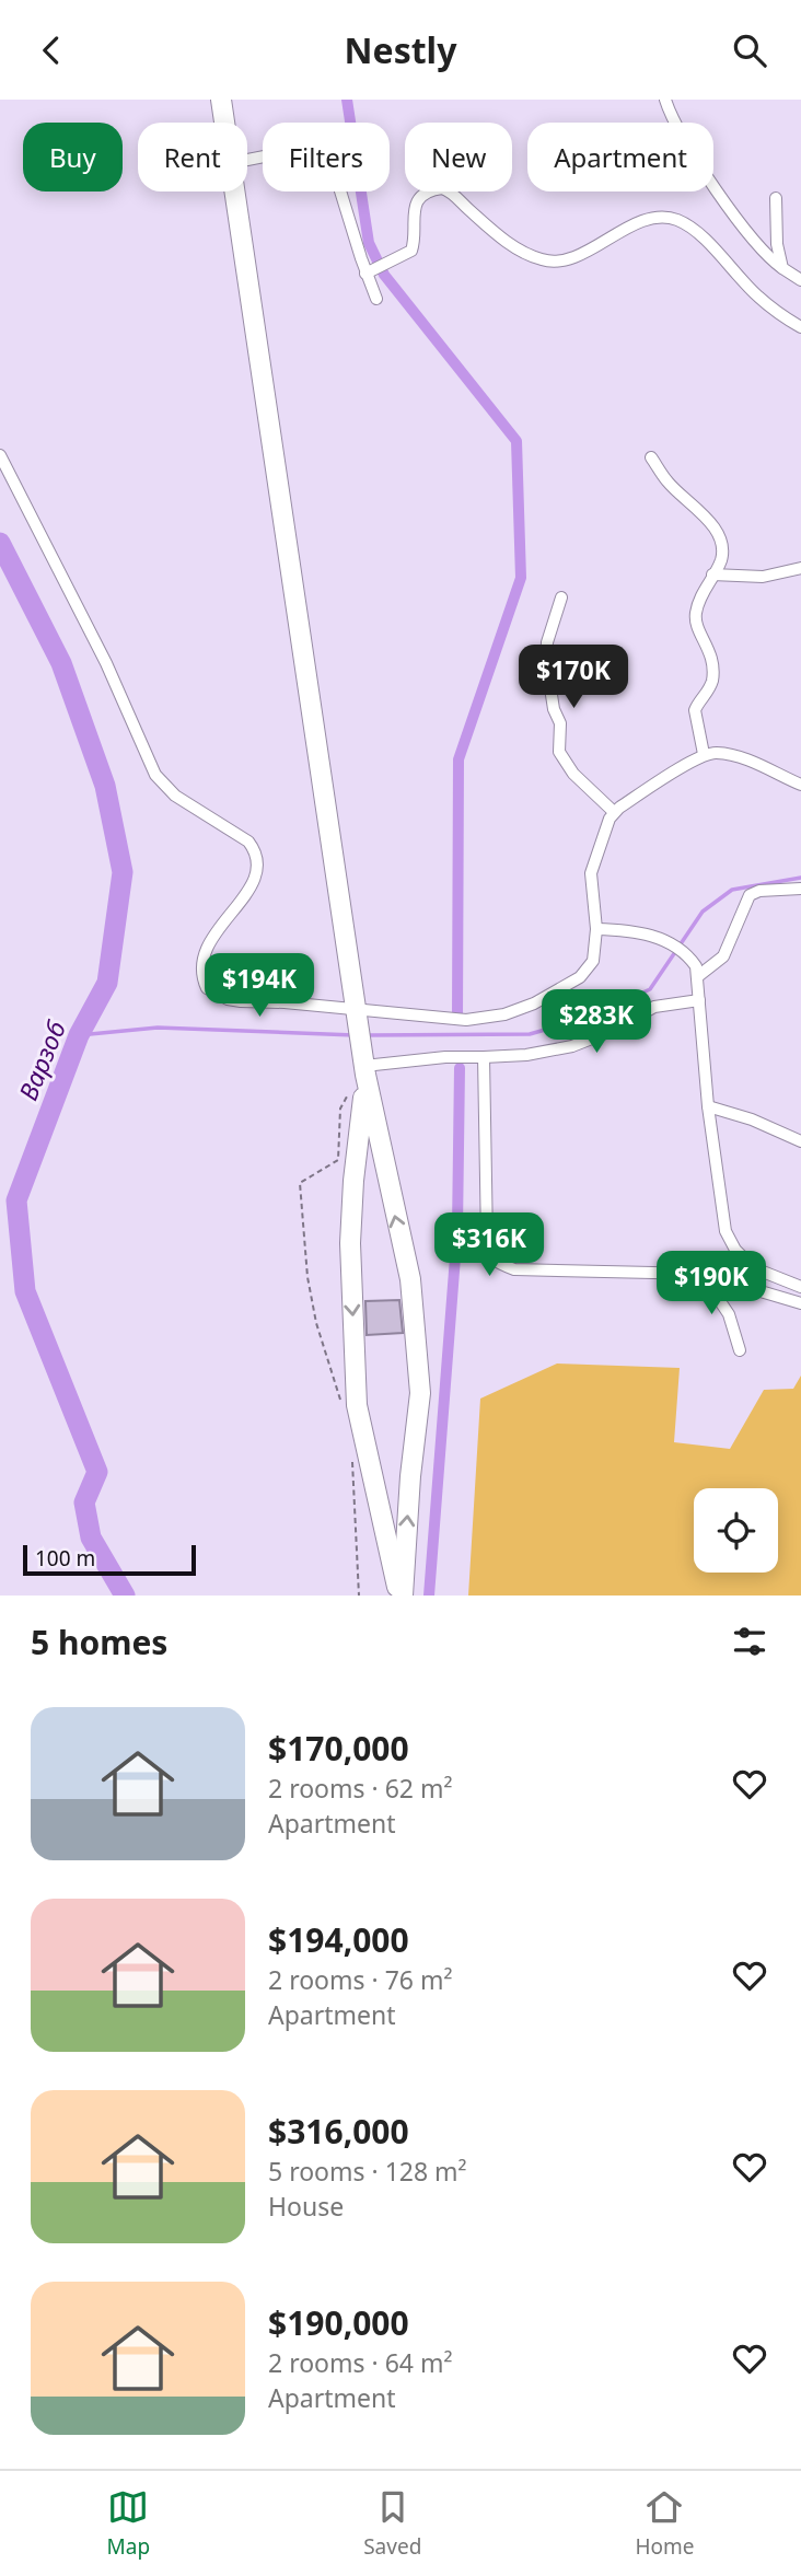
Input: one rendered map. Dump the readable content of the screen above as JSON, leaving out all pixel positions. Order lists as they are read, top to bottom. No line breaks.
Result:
{"water":["Варзоб"],"scale_bar":"100 m","page":{"header":"Nestly","chip":["Buy","Rent","Filters","New","Apartment"],"price":["$170K","$194K","$283K","$316K","$190K"],"scale":"100 m","heading":"5 homes","list":[{"name":"$170,000","note":"2 rooms · 62 m² · Apartment"},{"name":"$194,000","note":"2 rooms · 76 m² · Apartment"},{"name":"$316,000","note":"5 rooms · 128 m² · House"},{"name":"$190,000","note":"2 rooms · 64 m² · Apartment"}],"tabs":["Map","Saved","Home"]}}
